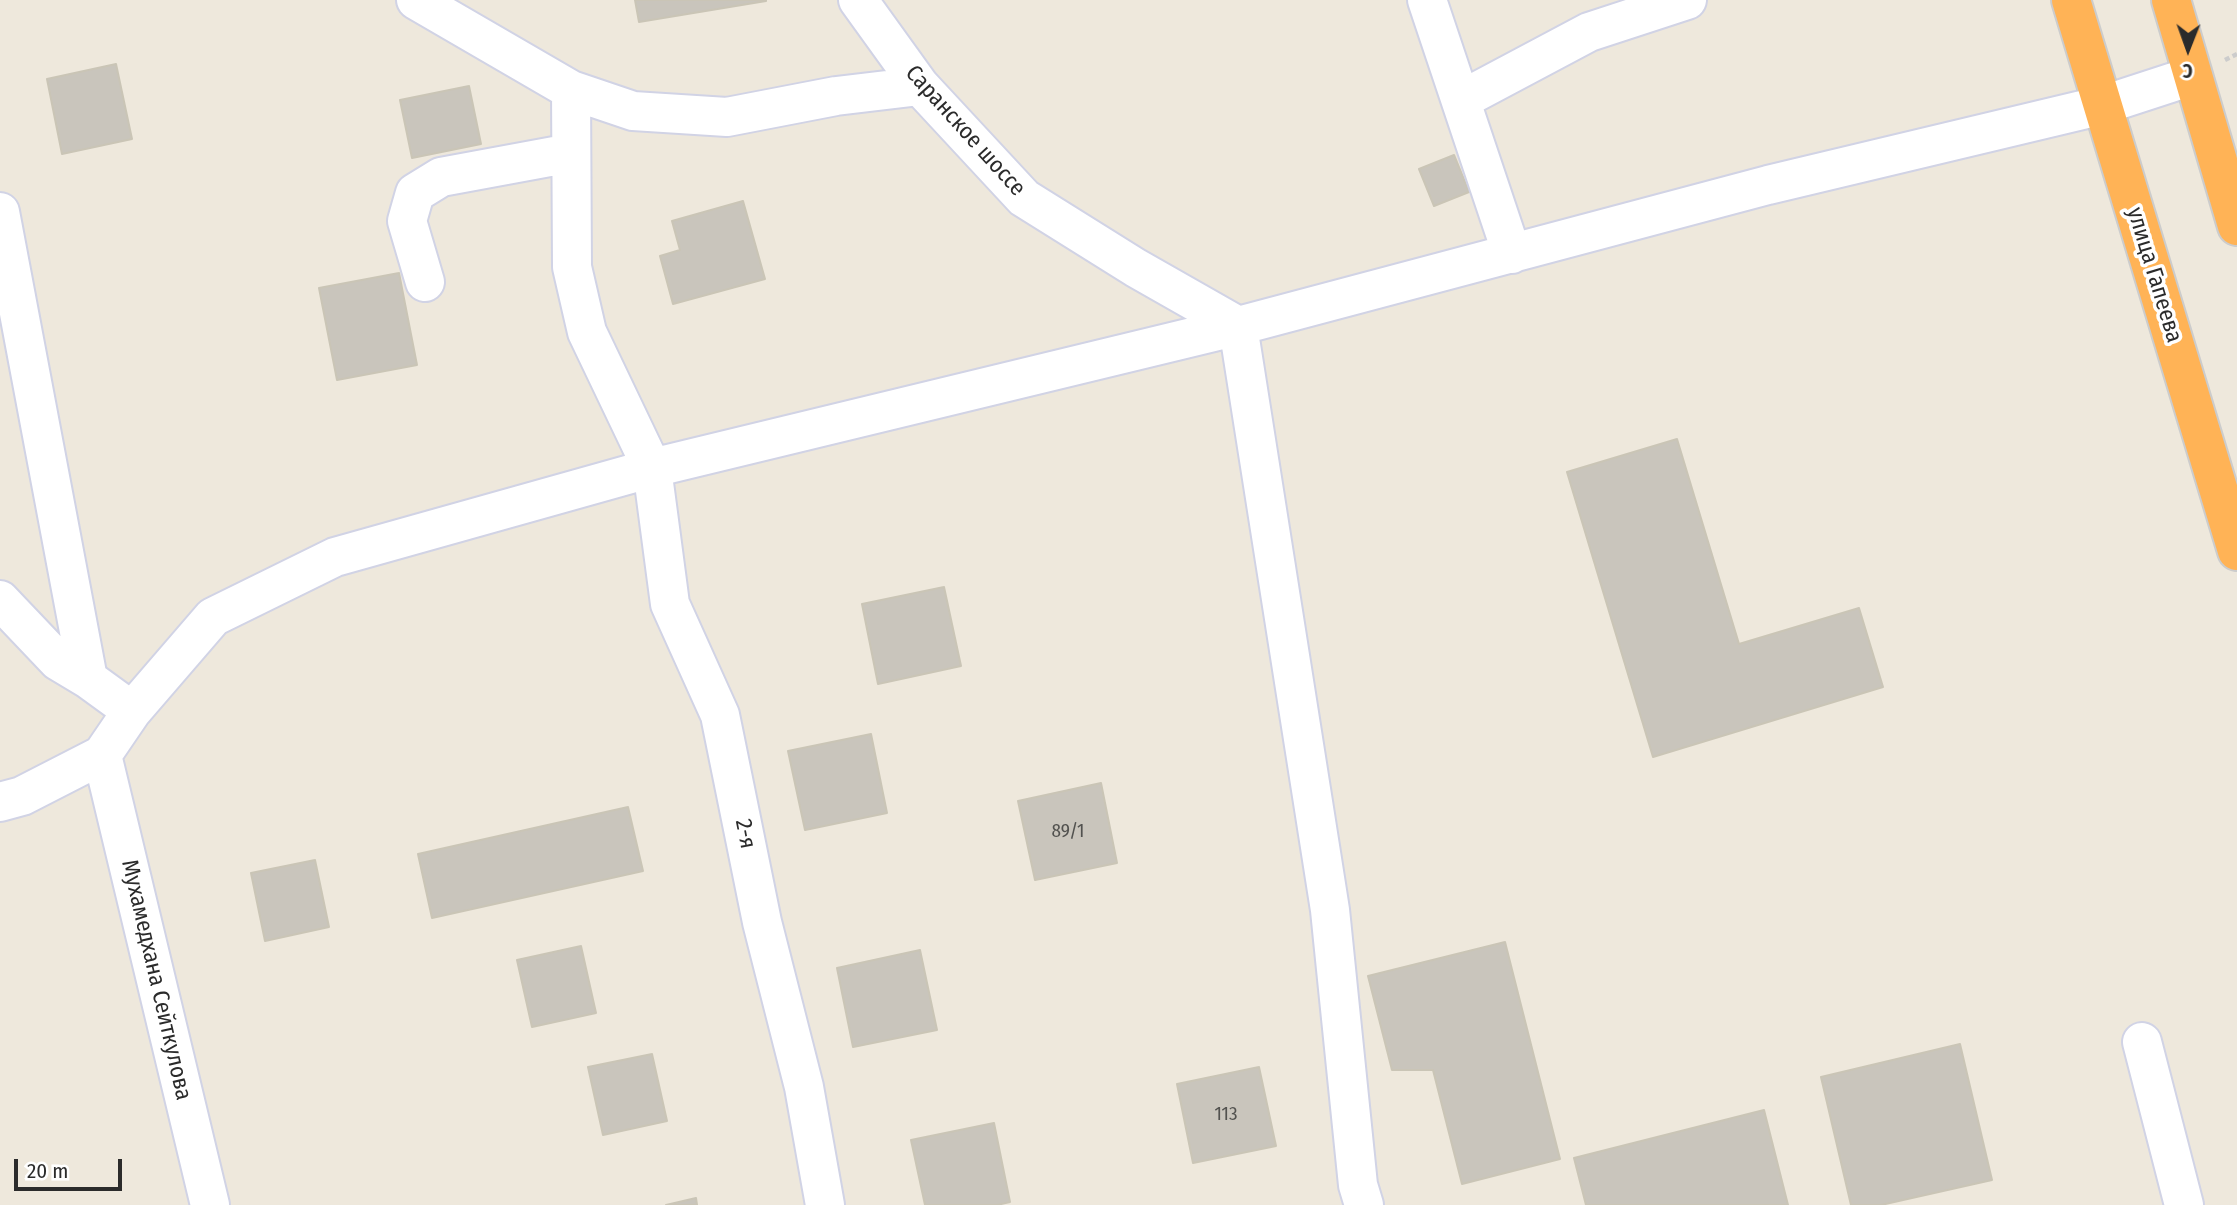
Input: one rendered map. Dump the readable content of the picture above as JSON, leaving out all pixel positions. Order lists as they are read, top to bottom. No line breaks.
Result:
{"streets":{"highway":["улица Гапеева"],"street":["Саранское шоссе","2-я","Мухамедхана Сейткулова"]},"house_numbers":["89/1","113"],"scale_bar":"20 m","north":"bottom"}
